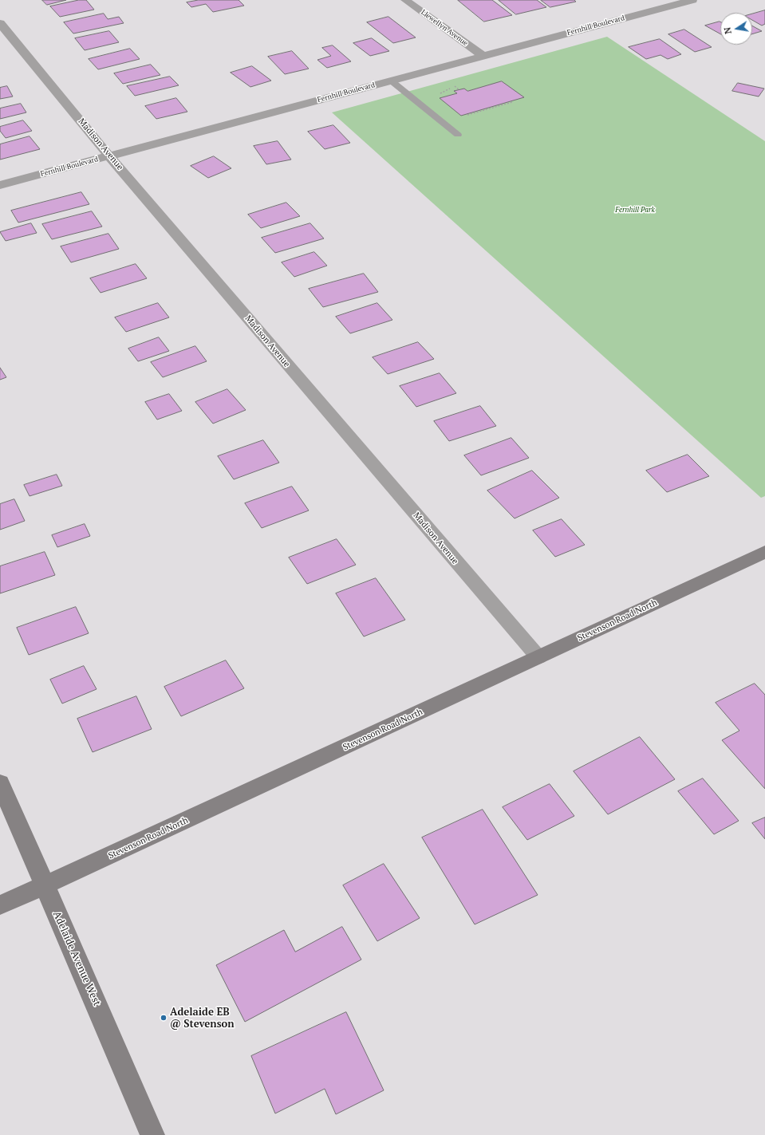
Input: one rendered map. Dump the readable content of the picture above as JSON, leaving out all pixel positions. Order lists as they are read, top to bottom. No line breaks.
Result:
{"streets":{"main road":["Stevenson Road North","Adelaide Avenue West"],"street":["Fernhill Boulevard","Llewellyn Avenue","Madison Avenue"]},"crossings":[["Fernhill Boulevard","Llewellyn Avenue"],["Fernhill Boulevard","Madison Avenue"],["Madison Avenue","Stevenson Road North"],["Stevenson Road North","Adelaide Avenue West"]],"parks":["Fernhill Park"],"places":["Adelaide EB @ Stevenson"],"north":"left"}
